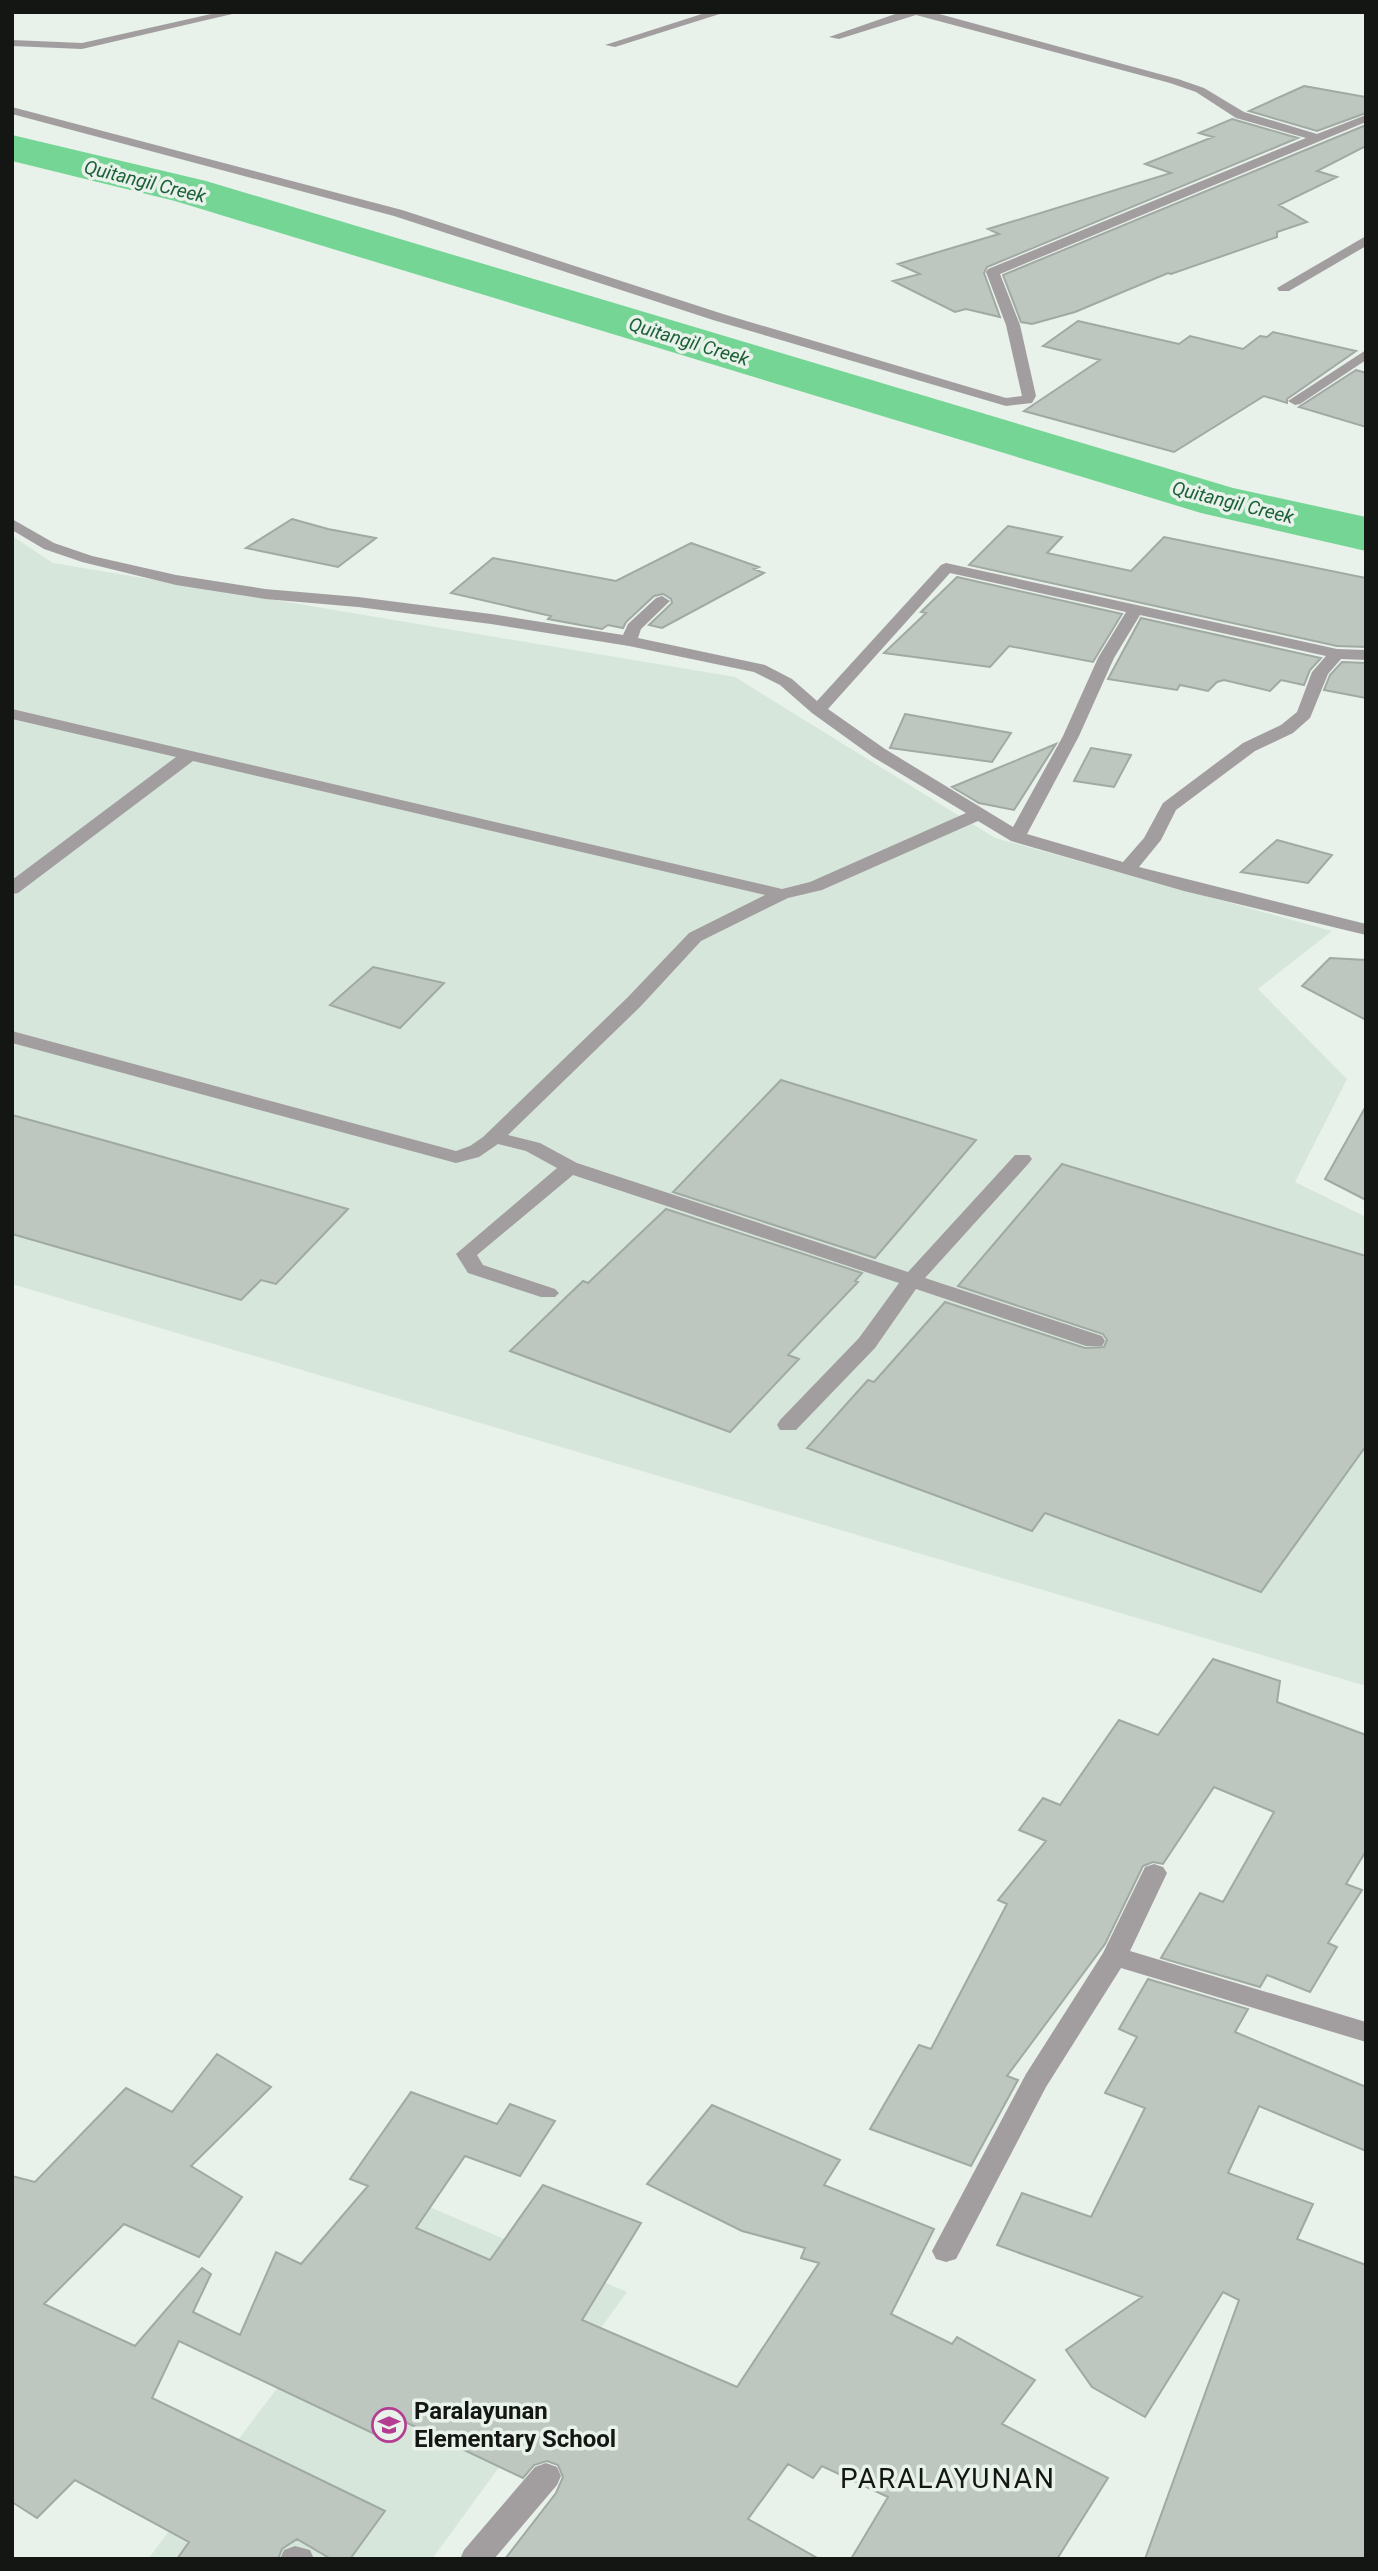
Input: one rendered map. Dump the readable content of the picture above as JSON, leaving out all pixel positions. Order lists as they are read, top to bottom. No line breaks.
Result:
{"districts":["PARALAYUNAN"],"water":["Quitangil Creek"],"places":{"school or university":["Paralayunan Elementary School"]}}
